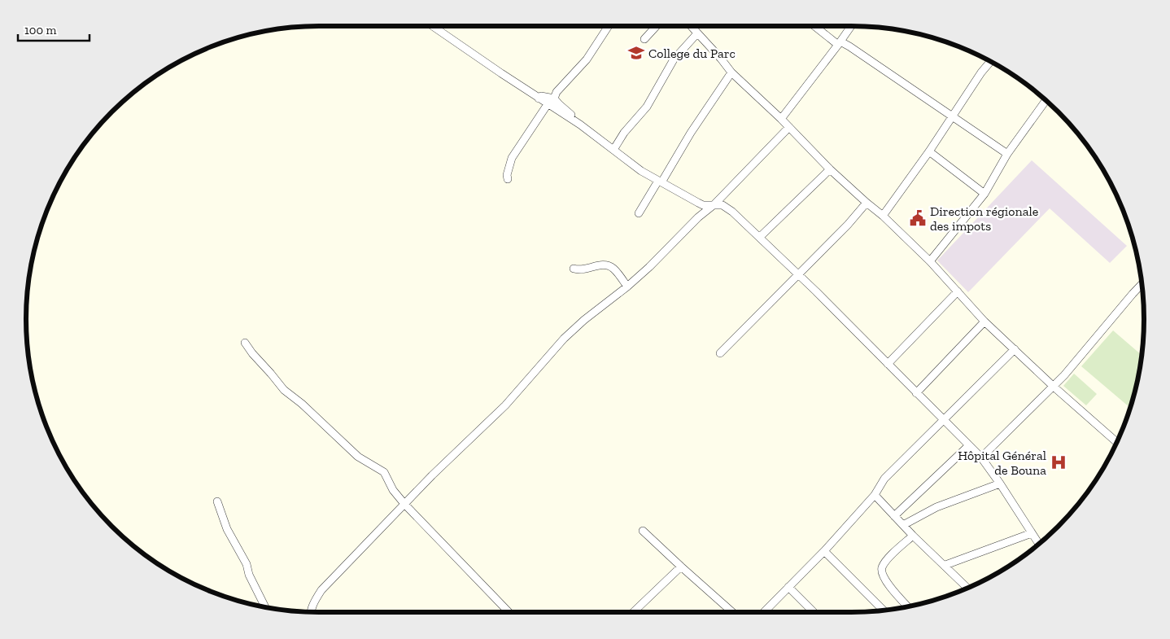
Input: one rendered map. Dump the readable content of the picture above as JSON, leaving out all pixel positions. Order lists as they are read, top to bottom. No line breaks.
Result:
{"places":{"school or university":["College du Parc"],"public building":["Direction régionale des impots"],"hospital":["Hôpital Général de Bouna"]},"scale_bar":"100 m"}
